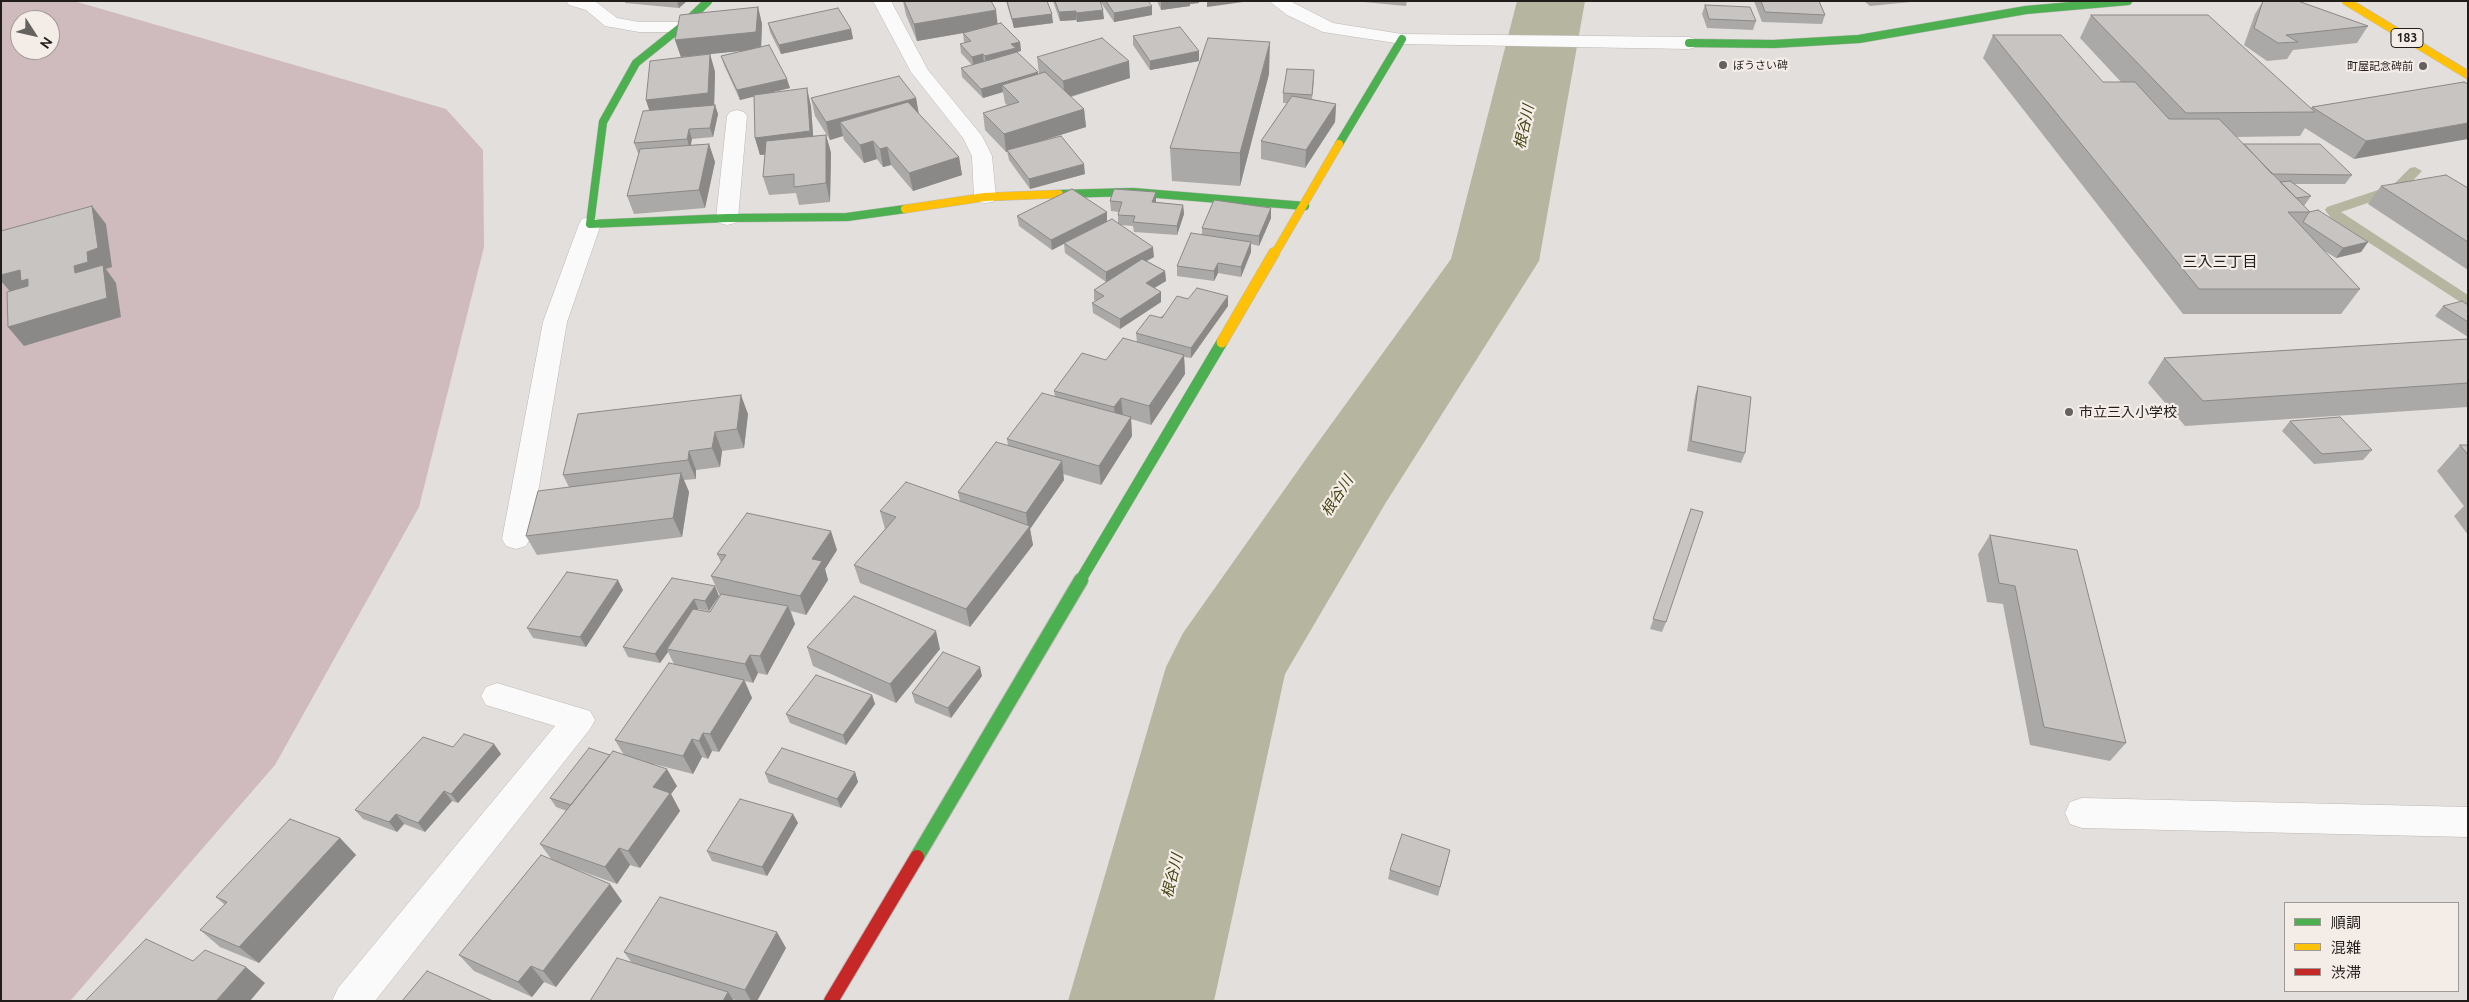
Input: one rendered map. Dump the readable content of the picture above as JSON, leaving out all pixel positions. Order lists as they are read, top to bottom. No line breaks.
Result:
{"streets":{"main road":["183"]},"districts":["三入三丁目"],"water":["根谷川"],"places":["ぼうさい碑","町屋記念碑前","市立三入小学校"],"legend":["順調","混雑","渋滞"],"north":"bottom right"}
